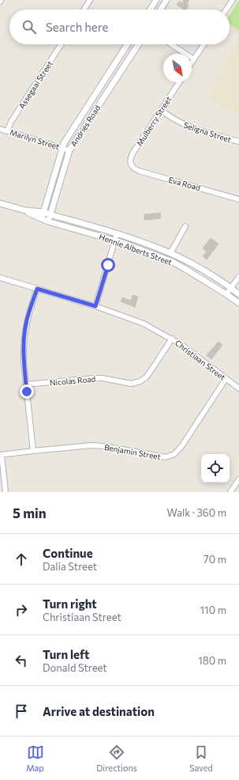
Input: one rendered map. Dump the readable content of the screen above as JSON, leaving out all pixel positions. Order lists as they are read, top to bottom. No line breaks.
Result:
{"streets":{"street":["Assegaai Street","Mulberry Street","Andries Road","Seligna Street","Marilyn Street","Eva Road","Hennie Alberts Street","Christiaan Street","Nicolas Road","Benjamin Street"]},"crossings":[["Assegaai Street","Marilyn Street"],["Mulberry Street","Seligna Street"],["Mulberry Street","Eva Road"],["Andries Road","Marilyn Street"],["Andries Road","Hennie Alberts Street"],["Christiaan Street","Nicolas Road"],["Christiaan Street","Benjamin Street"]],"north":"bottom right","page":{"search":"Search here","heading":["5 min","Walk · 360 m"],"list":[["Continue","Dalia Street","70 m"],["Turn right","Christiaan Street","110 m"],["Turn left","Donald Street","180 m"],"Arrive at destination"],"nav":["Map","Directions","Saved"]}}
